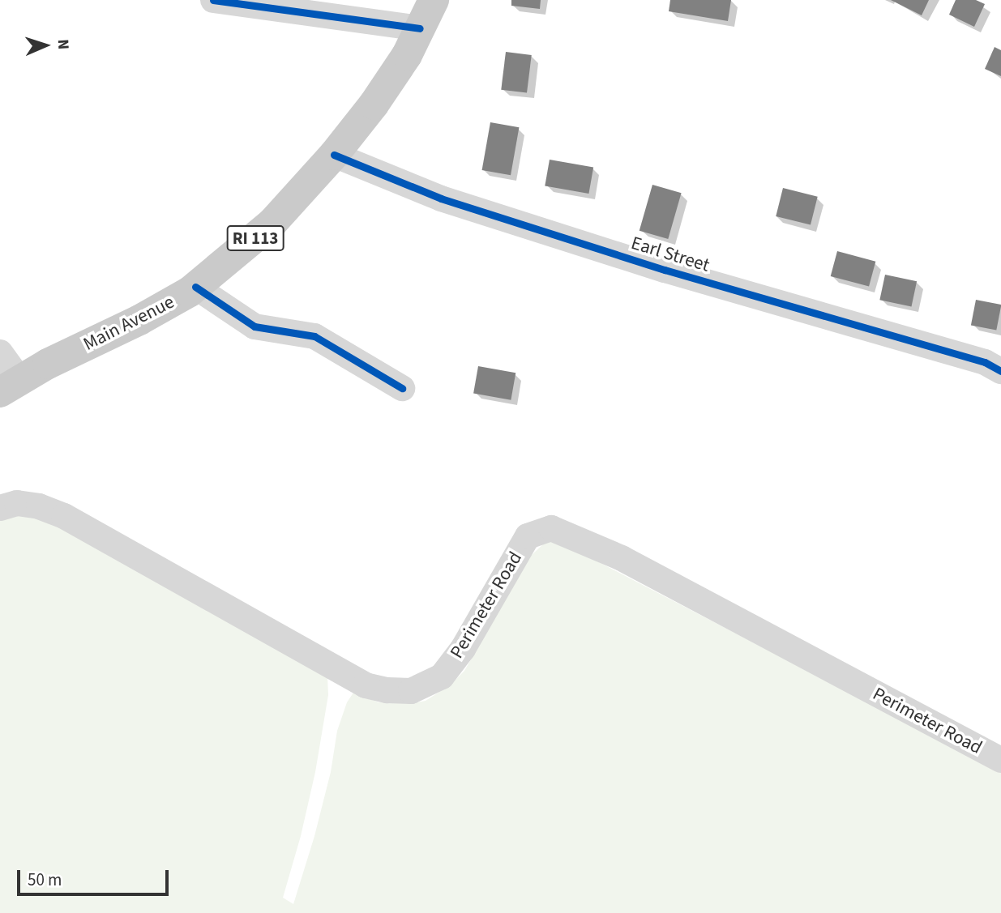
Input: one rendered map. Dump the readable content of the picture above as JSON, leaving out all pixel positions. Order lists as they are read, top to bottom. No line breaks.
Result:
{"streets":{"main road":["RI 113","Main Avenue"],"street":["Earl Street","Perimeter Road"]},"crossings":[["Earl Street","Main Avenue"]],"scale_bar":"50 m","north":"right"}
